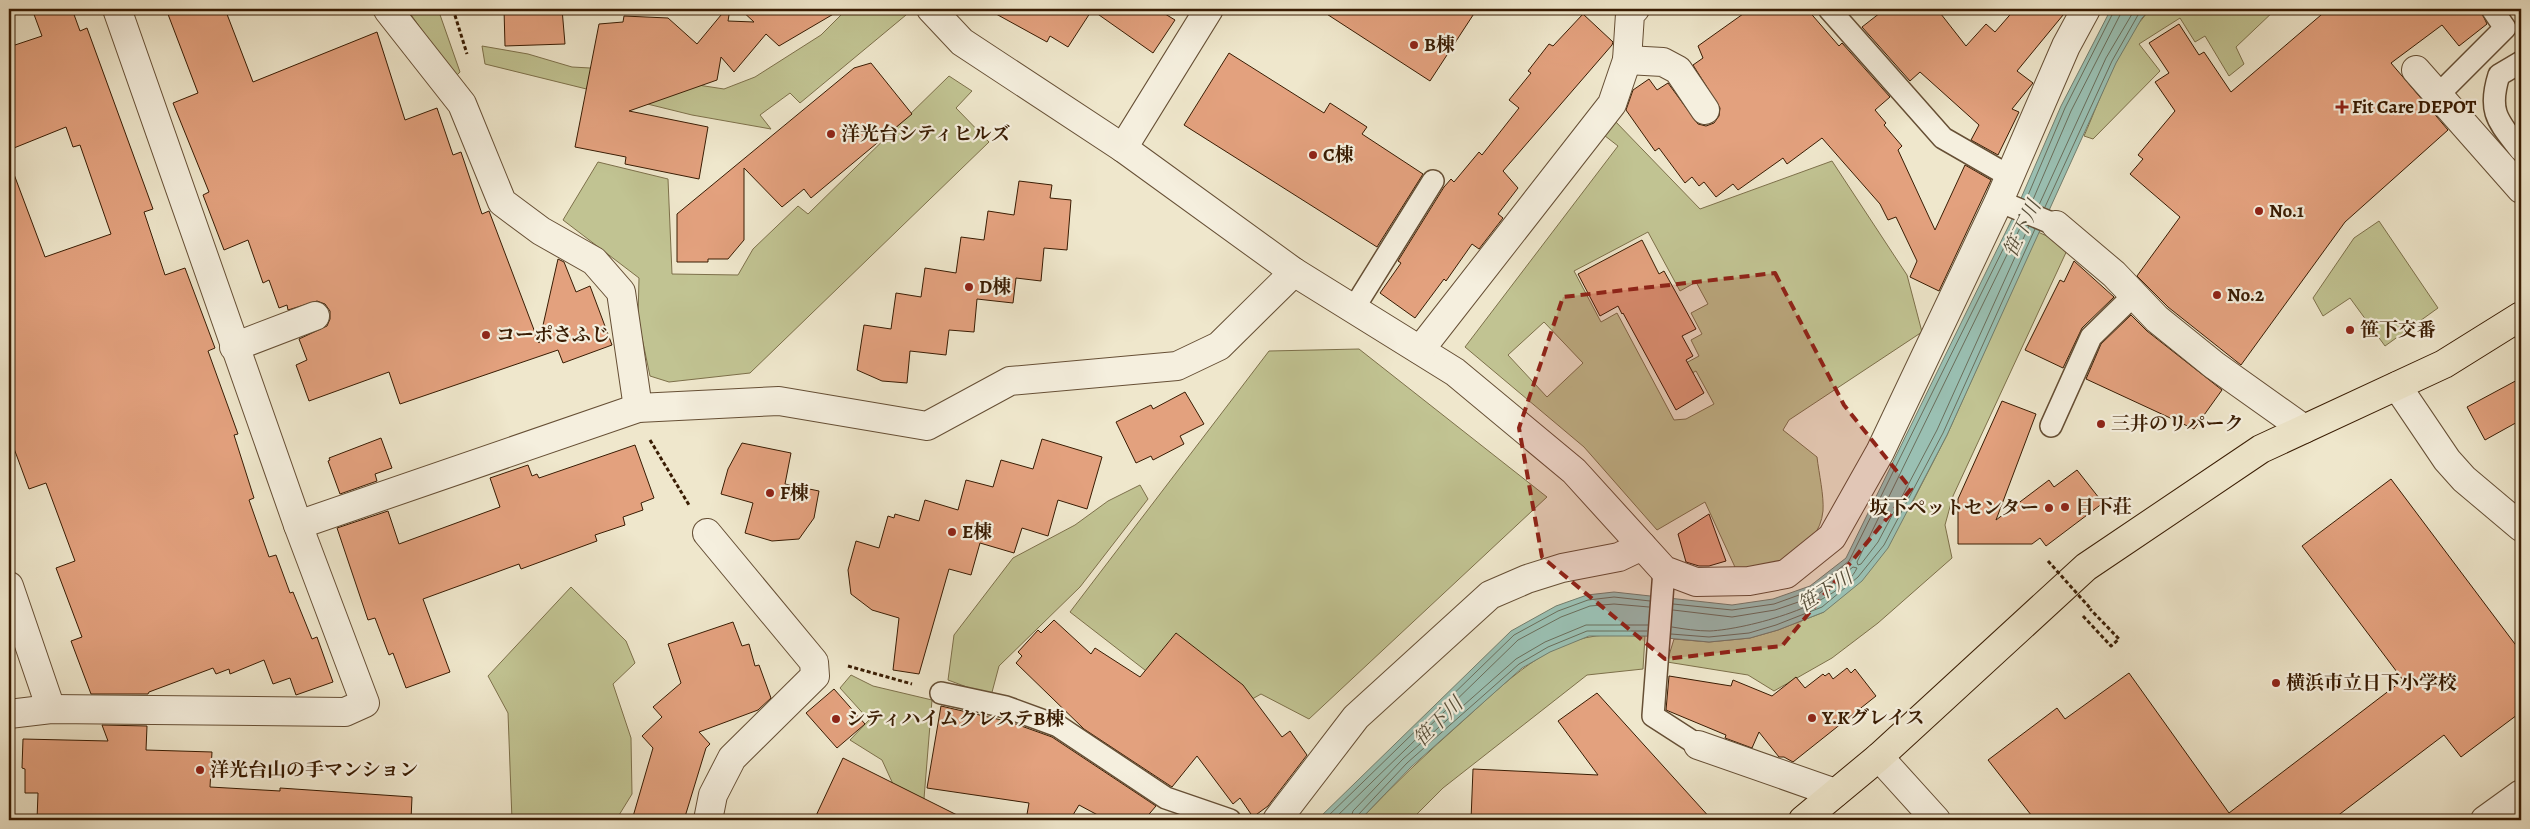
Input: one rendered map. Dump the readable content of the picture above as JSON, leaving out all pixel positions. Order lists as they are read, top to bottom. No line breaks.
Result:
{"water":["笹下川"],"places":{"other":["B棟","洋光台シティヒルズ","C棟","No.1","D棟","No.2","笹下交番","コーポさふじ","三井のリパーク","F棟","日下荘","坂下ペットセンター","E棟","横浜市立日下小学校","Y.Kグレイス","シティハイムクレステB棟","洋光台山の手マンション"],"health":["Fit Care DEPOT"]}}
